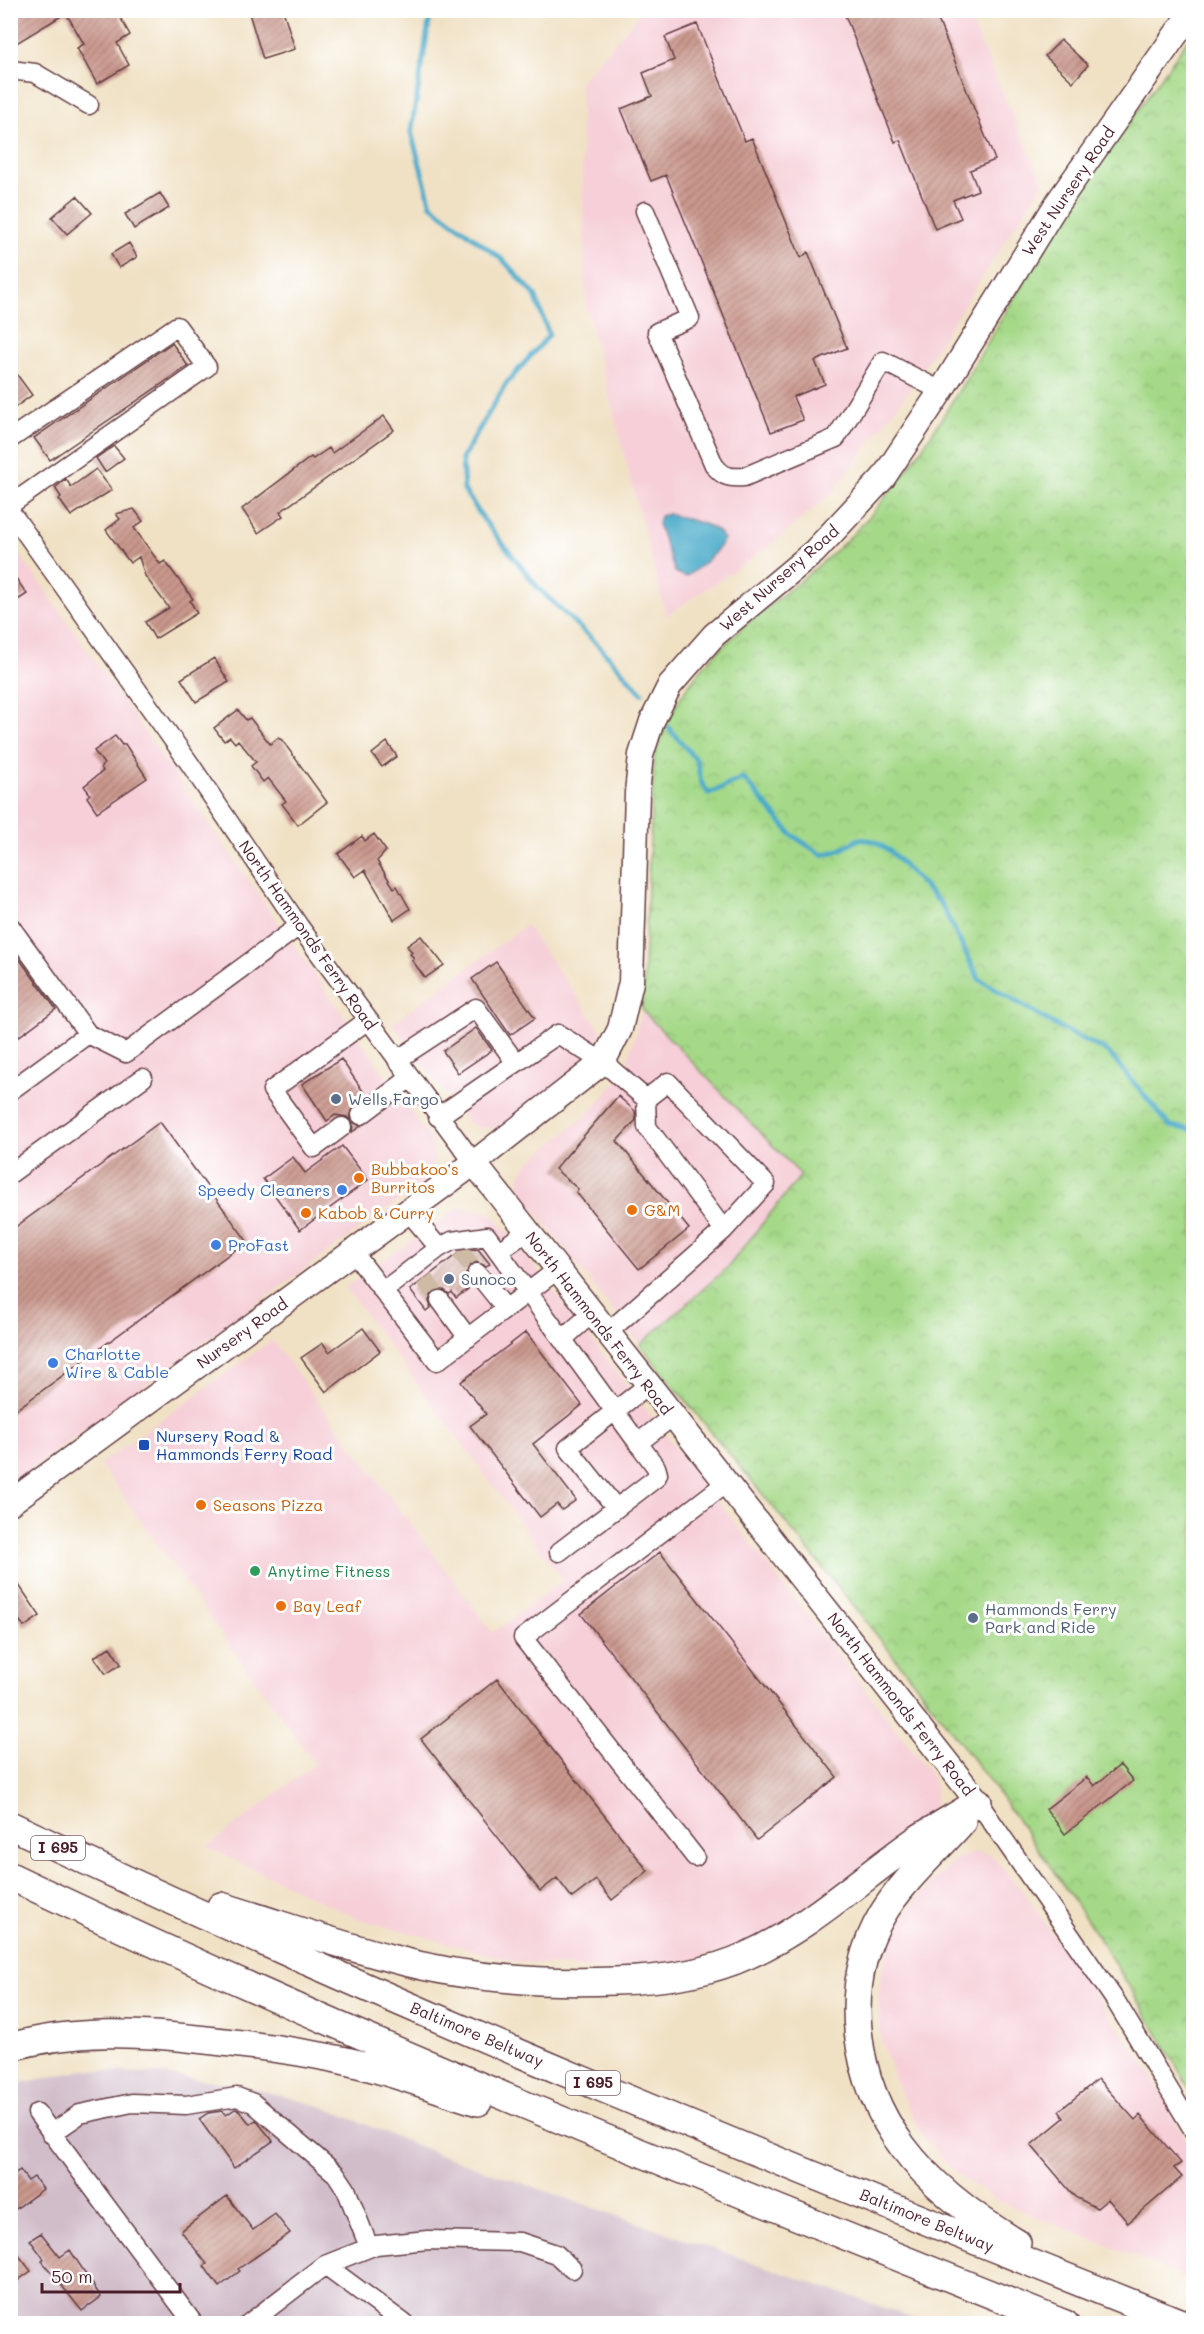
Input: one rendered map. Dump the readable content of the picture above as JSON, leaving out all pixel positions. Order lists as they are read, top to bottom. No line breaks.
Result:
{"streets":{"highway":["I 695","Baltimore Beltway"],"main road":["West Nursery Road","North Hammonds Ferry Road","Nursery Road"]},"crossings":[["West Nursery Road","North Hammonds Ferry Road"],["West Nursery Road","Nursery Road"],["North Hammonds Ferry Road","Nursery Road"]],"places":{"other":["Wells Fargo","Bubbakoo's Burritos","Speedy Cleaners","G&M","Kabob & Curry","ProFast","Sunoco","Charlotte Wire & Cable","Seasons Pizza","Anytime Fitness","Bay Leaf","Hammonds Ferry Park and Ride"],"transit":["Nursery Road & Hammonds Ferry Road"]},"scale_bar":"50 m"}
